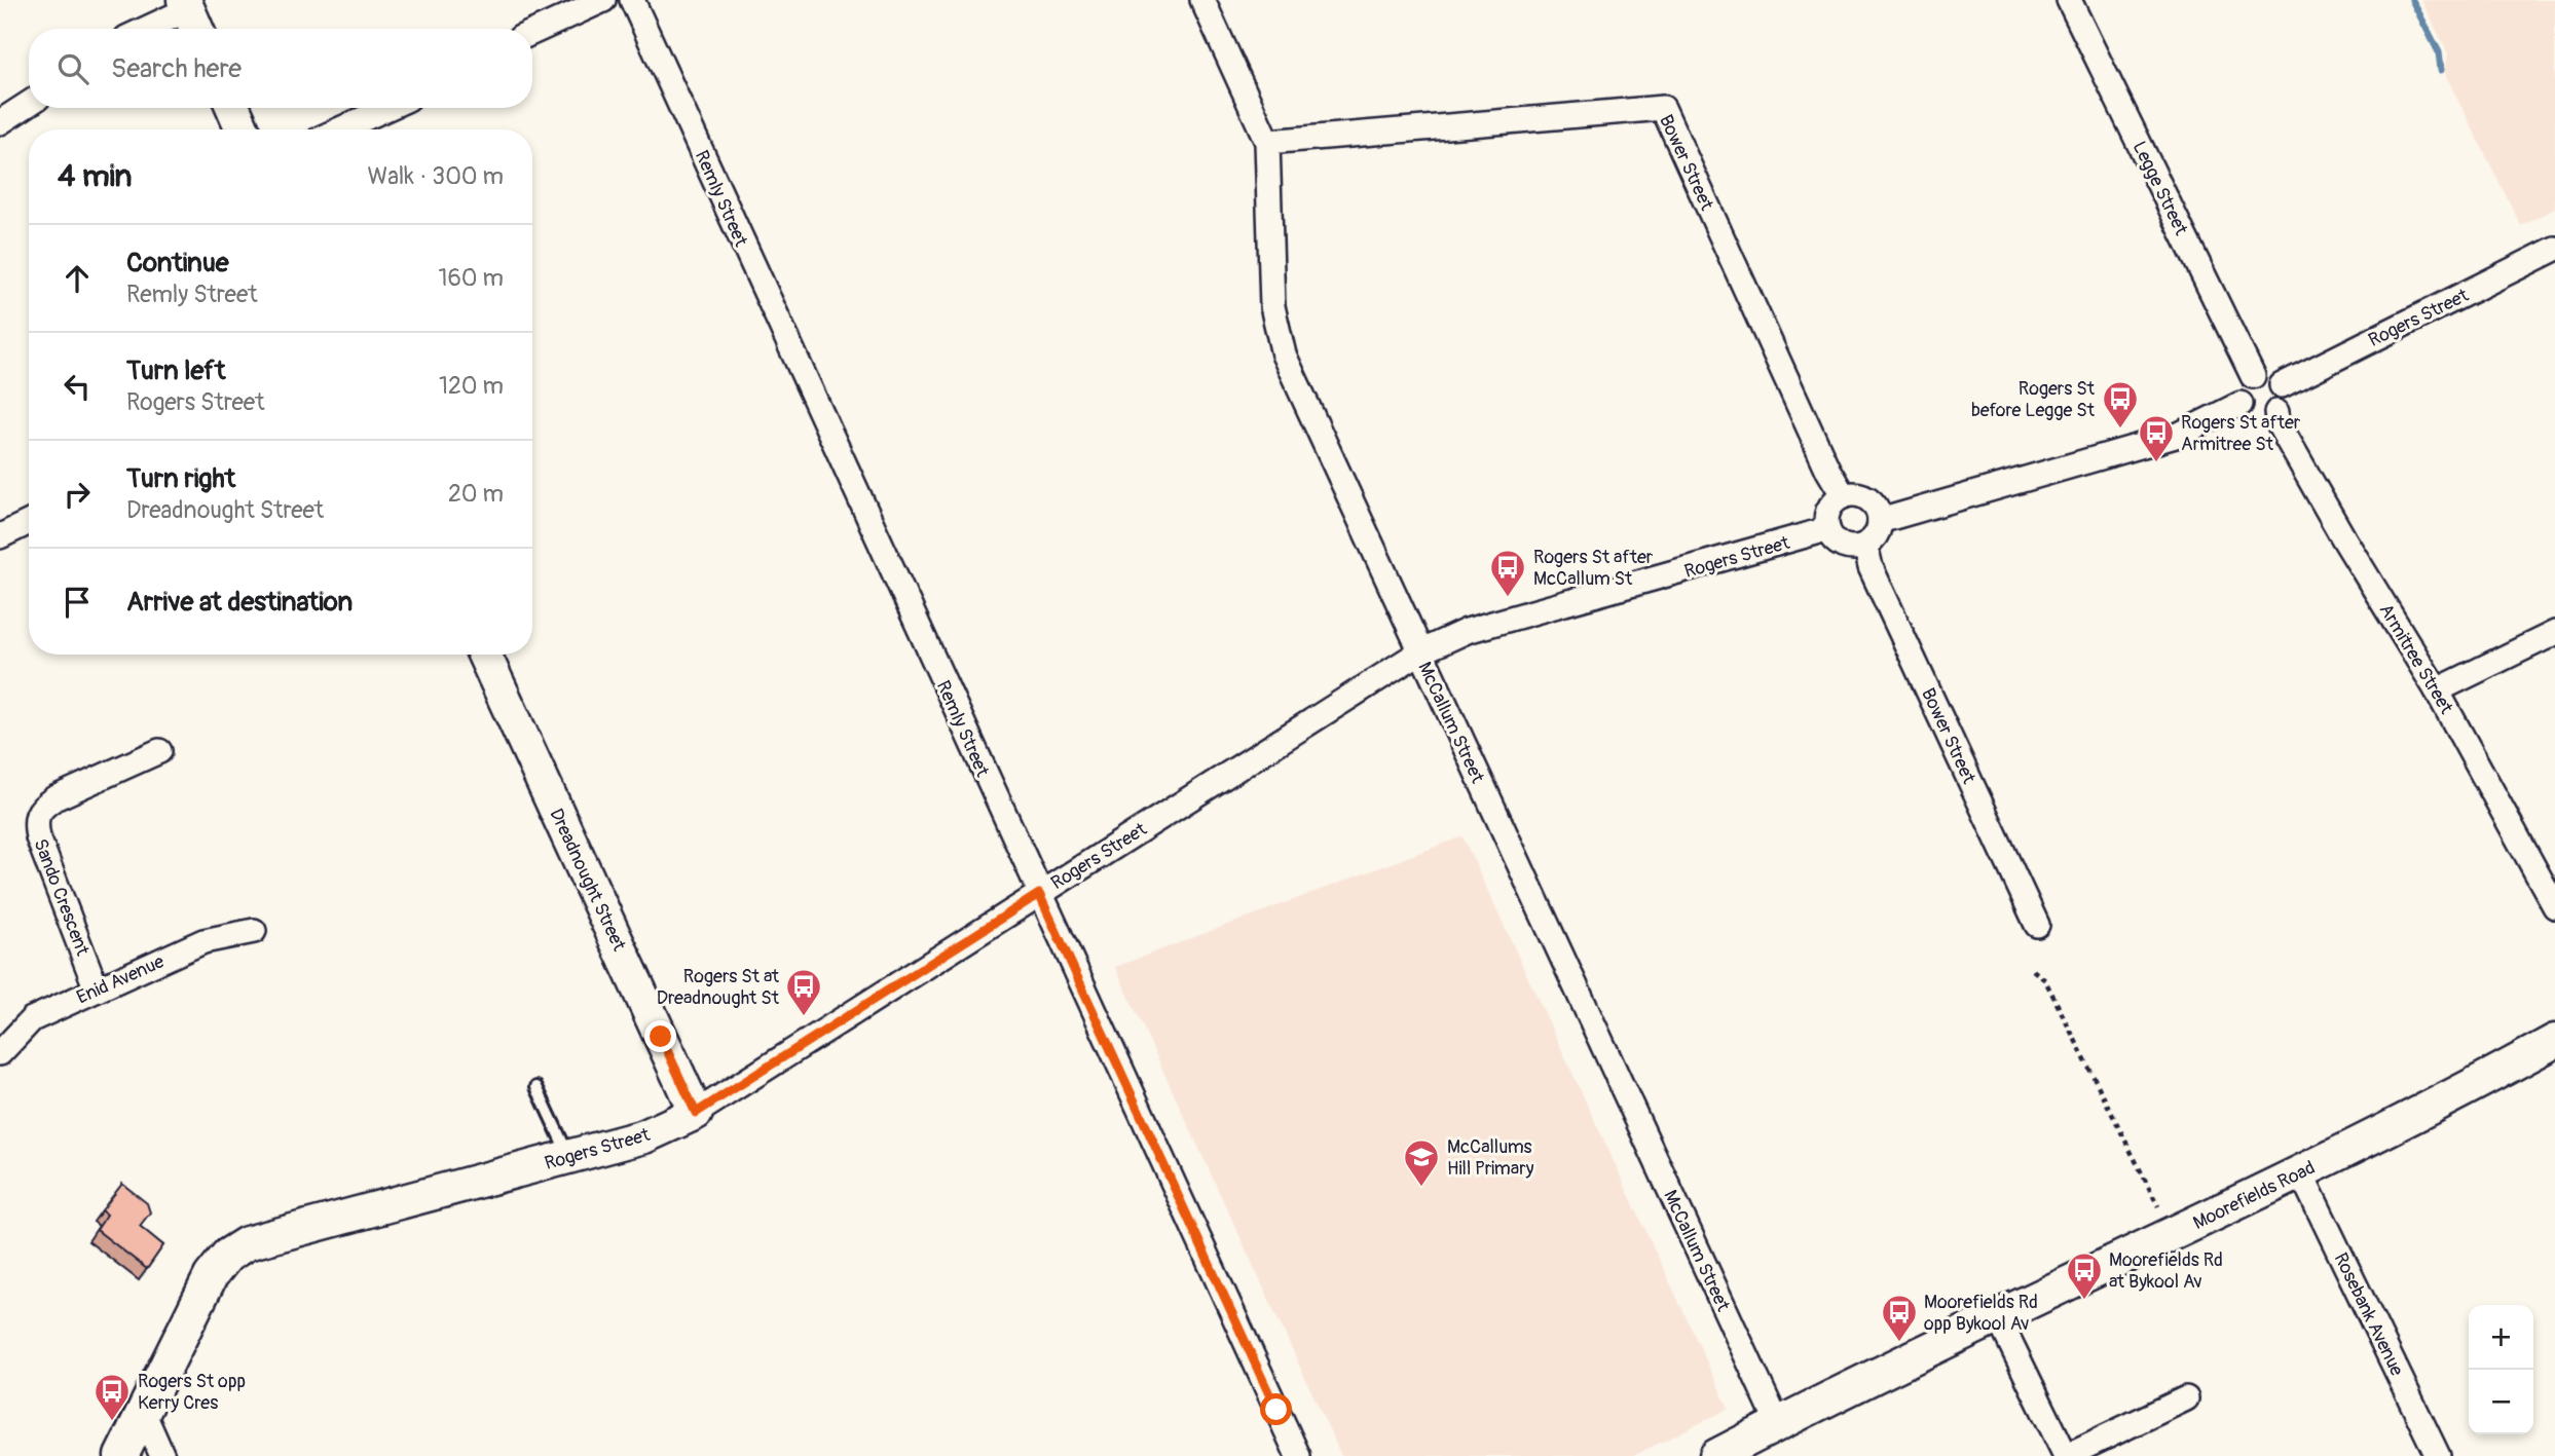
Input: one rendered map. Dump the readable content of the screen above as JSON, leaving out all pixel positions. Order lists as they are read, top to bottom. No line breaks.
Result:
{"streets":{"street":["Bower Street","Legge Street","Remly Street","Rogers Street","Armitree Street","McCallum Street","Dreadnought Street","Sando Crescent","Enid Avenue","Moorefields Road","Rosebank Avenue"]},"crossings":[["Bower Street","Rogers Street"],["Bower Street","McCallum Street"],["Legge Street","Rogers Street"],["Legge Street","Armitree Street"],["Remly Street","Rogers Street"],["Rogers Street","Armitree Street"],["Rogers Street","McCallum Street"],["Rogers Street","Dreadnought Street"],["McCallum Street","Moorefields Road"],["Sando Crescent","Enid Avenue"],["Moorefields Road","Rosebank Avenue"]],"places":{"bus stop":["Rogers St before Legge St","Rogers St after Armitree St","Rogers St after McCallum St","Rogers St at Dreadnought St","Moorefields Rd at Bykool Av","Moorefields Rd opp Bykool Av","Rogers St opp Kerry Cres"],"school or university":["McCallums Hill Primary"]},"page":{"search":"Search here","heading":["4 min","Walk · 300 m"],"list":[["Continue","Remly Street","160 m"],["Turn left","Rogers Street","120 m"],["Turn right","Dreadnought Street","20 m"],"Arrive at destination"],"map_buttons":["+","−"]}}
